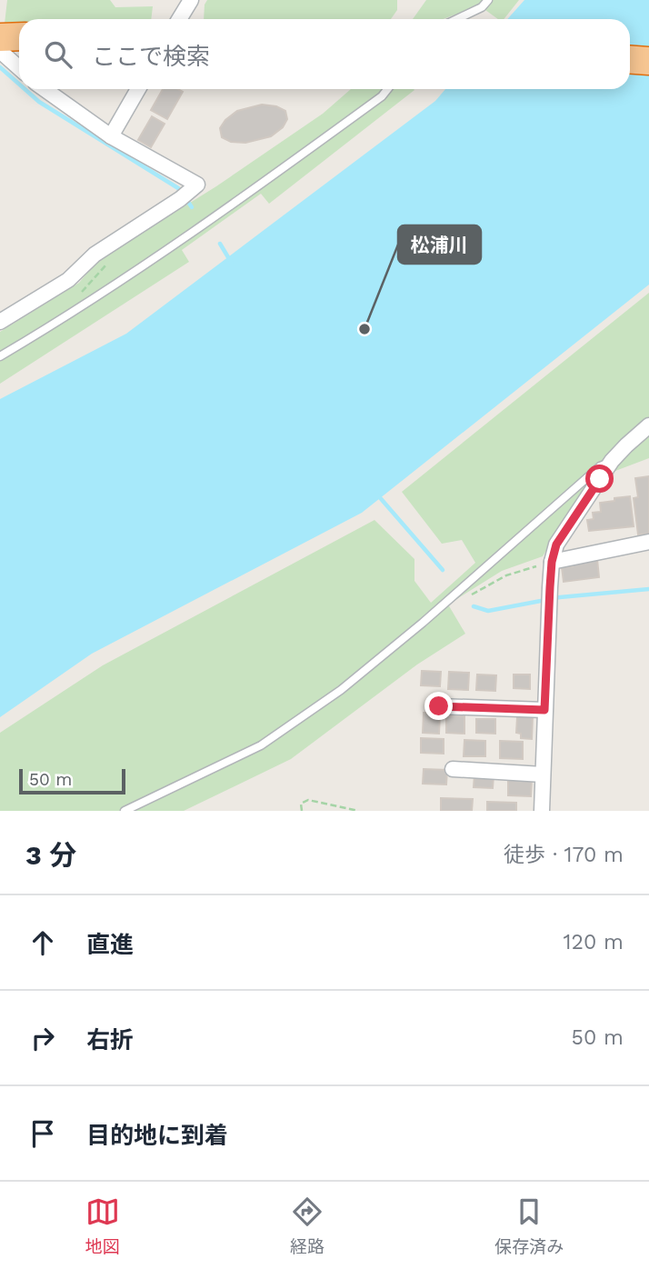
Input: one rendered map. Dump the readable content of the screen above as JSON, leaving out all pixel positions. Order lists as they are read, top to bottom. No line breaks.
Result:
{"places":["松浦川"],"scale_bar":"50 m","page":{"search":"ここで検索","scale":"50 m","heading":["3 分","徒歩 · 170 m"],"list":[["直進","120 m"],["右折","50 m"],"目的地に到着"],"nav":["地図","経路","保存済み"]}}
